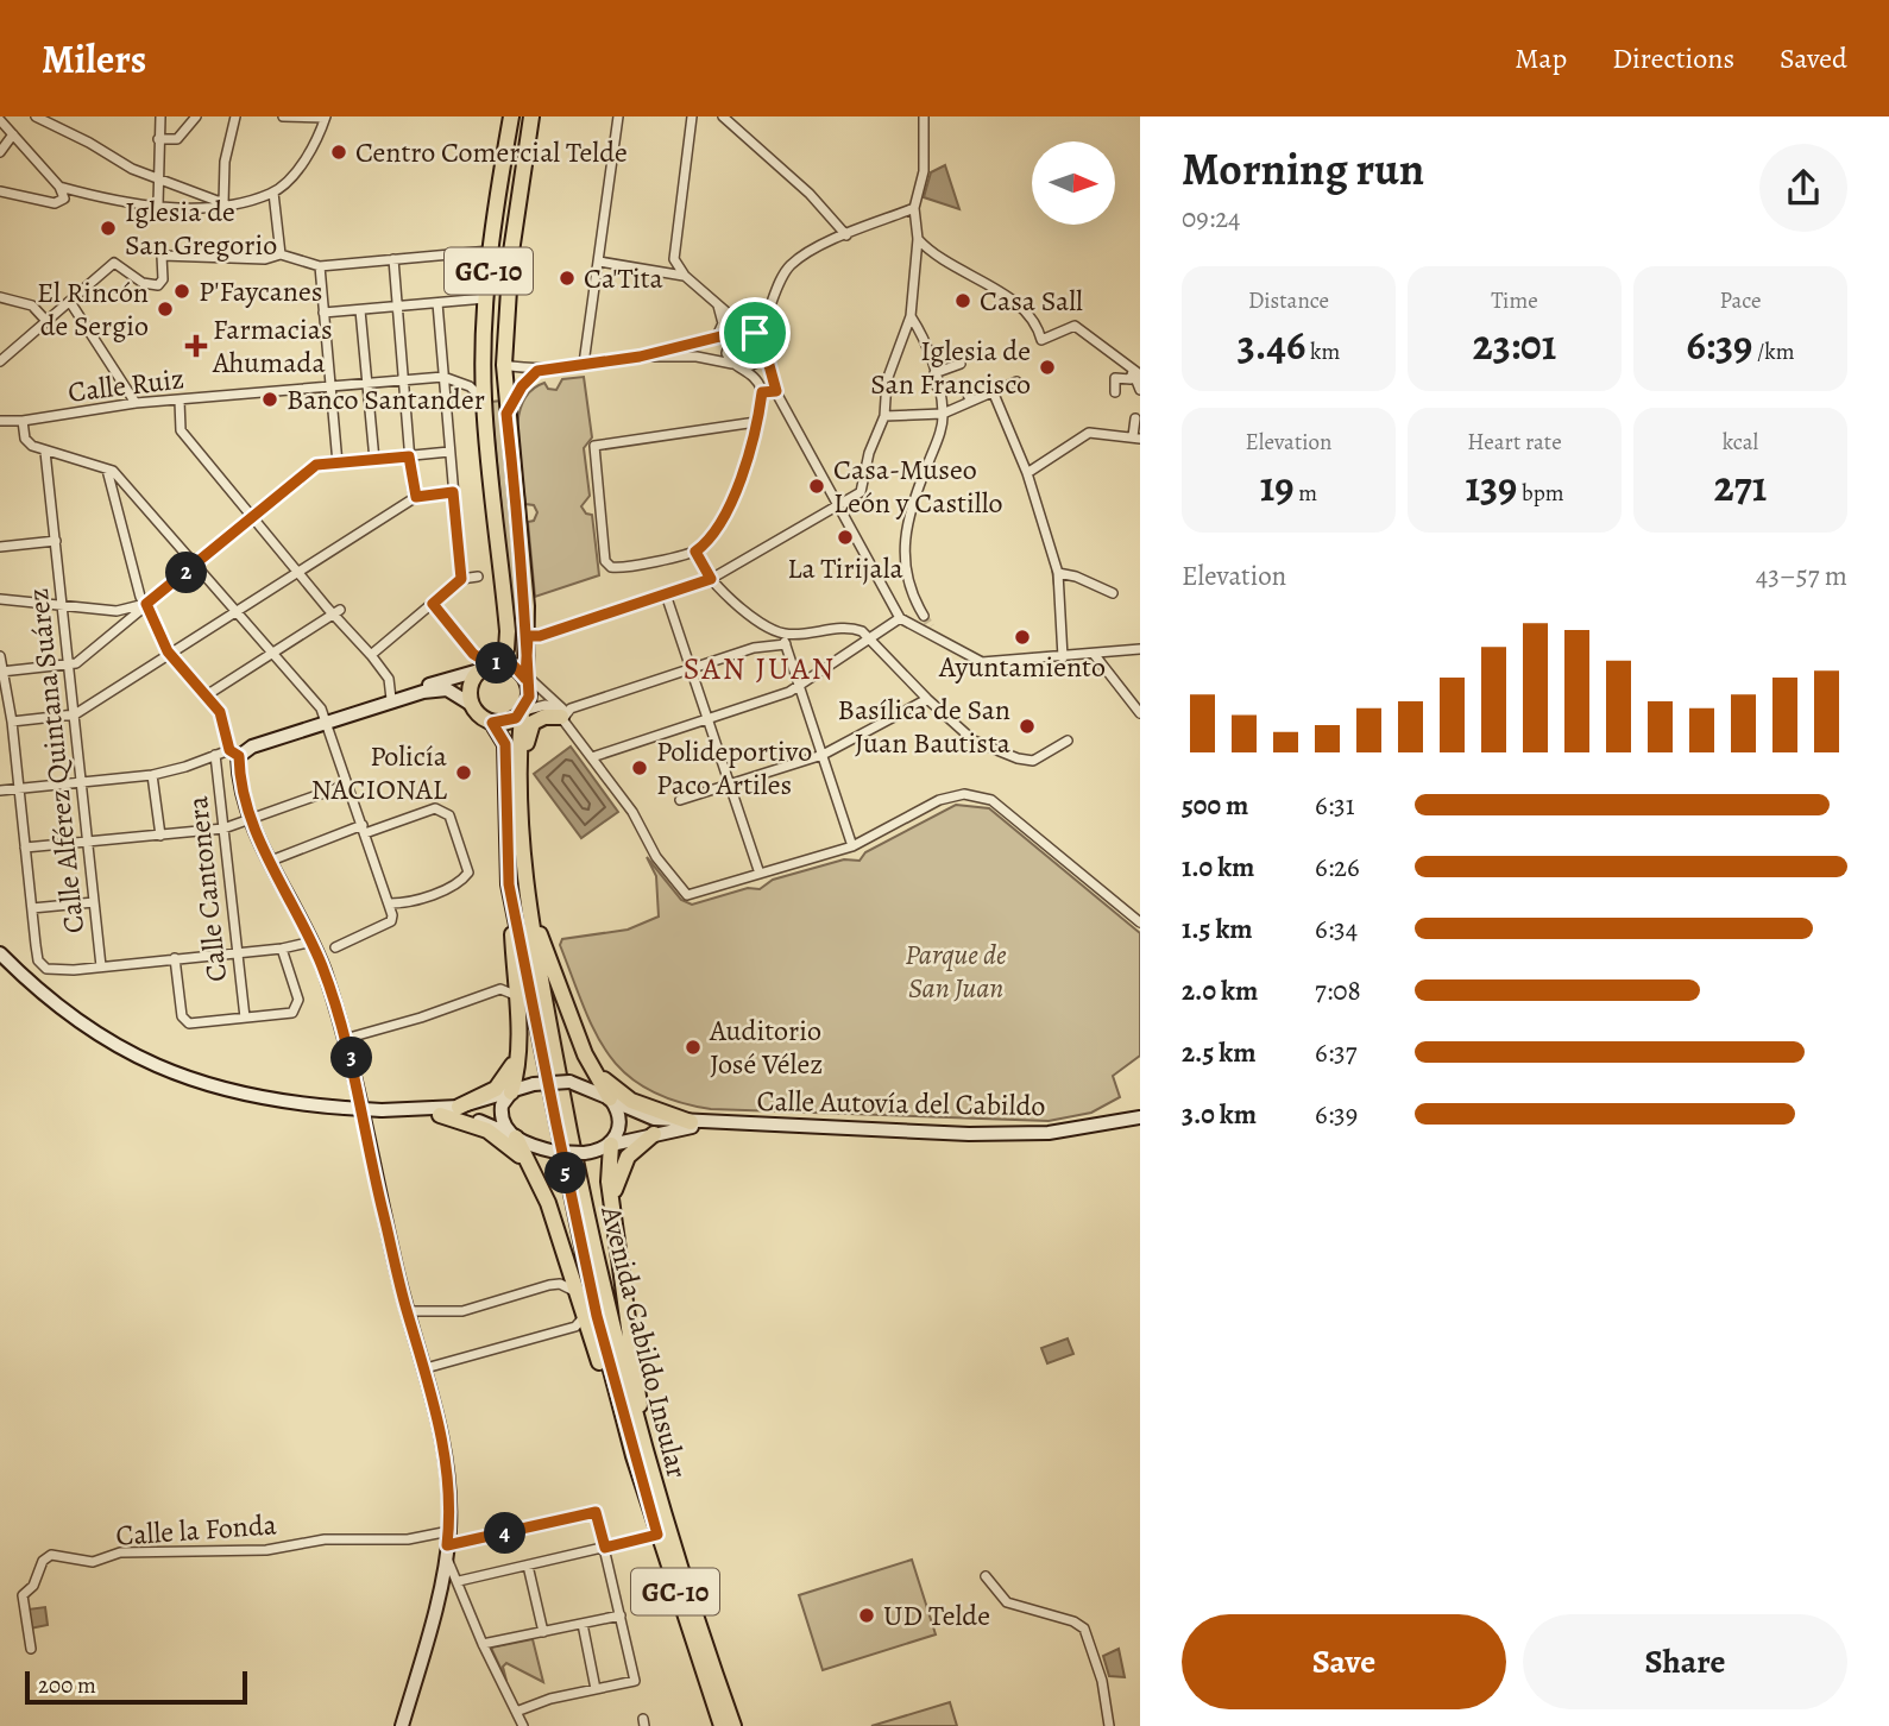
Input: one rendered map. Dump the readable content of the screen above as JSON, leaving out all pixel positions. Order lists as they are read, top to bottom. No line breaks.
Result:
{"streets":{"main road":["GC-10","Calle Autovía del Cabildo","Avenida Cabildo Insular"],"street":["Calle Ruiz","Calle Alférez Quintana Suárez","Calle Cantonera","Calle la Fonda"]},"crossings":[["GC-10","Avenida Cabildo Insular"]],"districts":["SAN JUAN"],"parks":["Parque de San Juan"],"places":{"other":["Centro Comercial Telde","Iglesia de San Gregorio","Ca'Tita","P'Faycanes","Casa Sall","El Rincón de Sergio","Iglesia de San Francisco","Banco Santander","Casa-Museo León y Castillo","La Tirijala","Ayuntamiento","Basílica de San Juan Bautista","Polideportivo Paco Artiles","Policía NACIONAL","Auditorio José Vélez","UD Telde"],"health":["Farmacias Ahumada"]},"scale_bar":"200 m","north":"right","page":{"header":"Milers","nav":["Map","Directions","Saved"],"heading":["Morning run","09:24"],"stats":[["Distance","3.46 km"],["Time","23:01"],["Pace","6:39 /km"],["Elevation","19 m"],["Heart rate","139 bpm"],["kcal","271"]],"chart":["Elevation","43–57 m"],"pins":["2","1","3","5","4"],"list":[{"name":"500 m","note":"6:31"},{"name":"1.0 km","note":"6:26"},{"name":"1.5 km","note":"6:34"},{"name":"2.0 km","note":"7:08"},{"name":"2.5 km","note":"6:37"},{"name":"3.0 km","note":"6:39"}],"buttons":["Save","Share"],"scale":"200 m"}}
